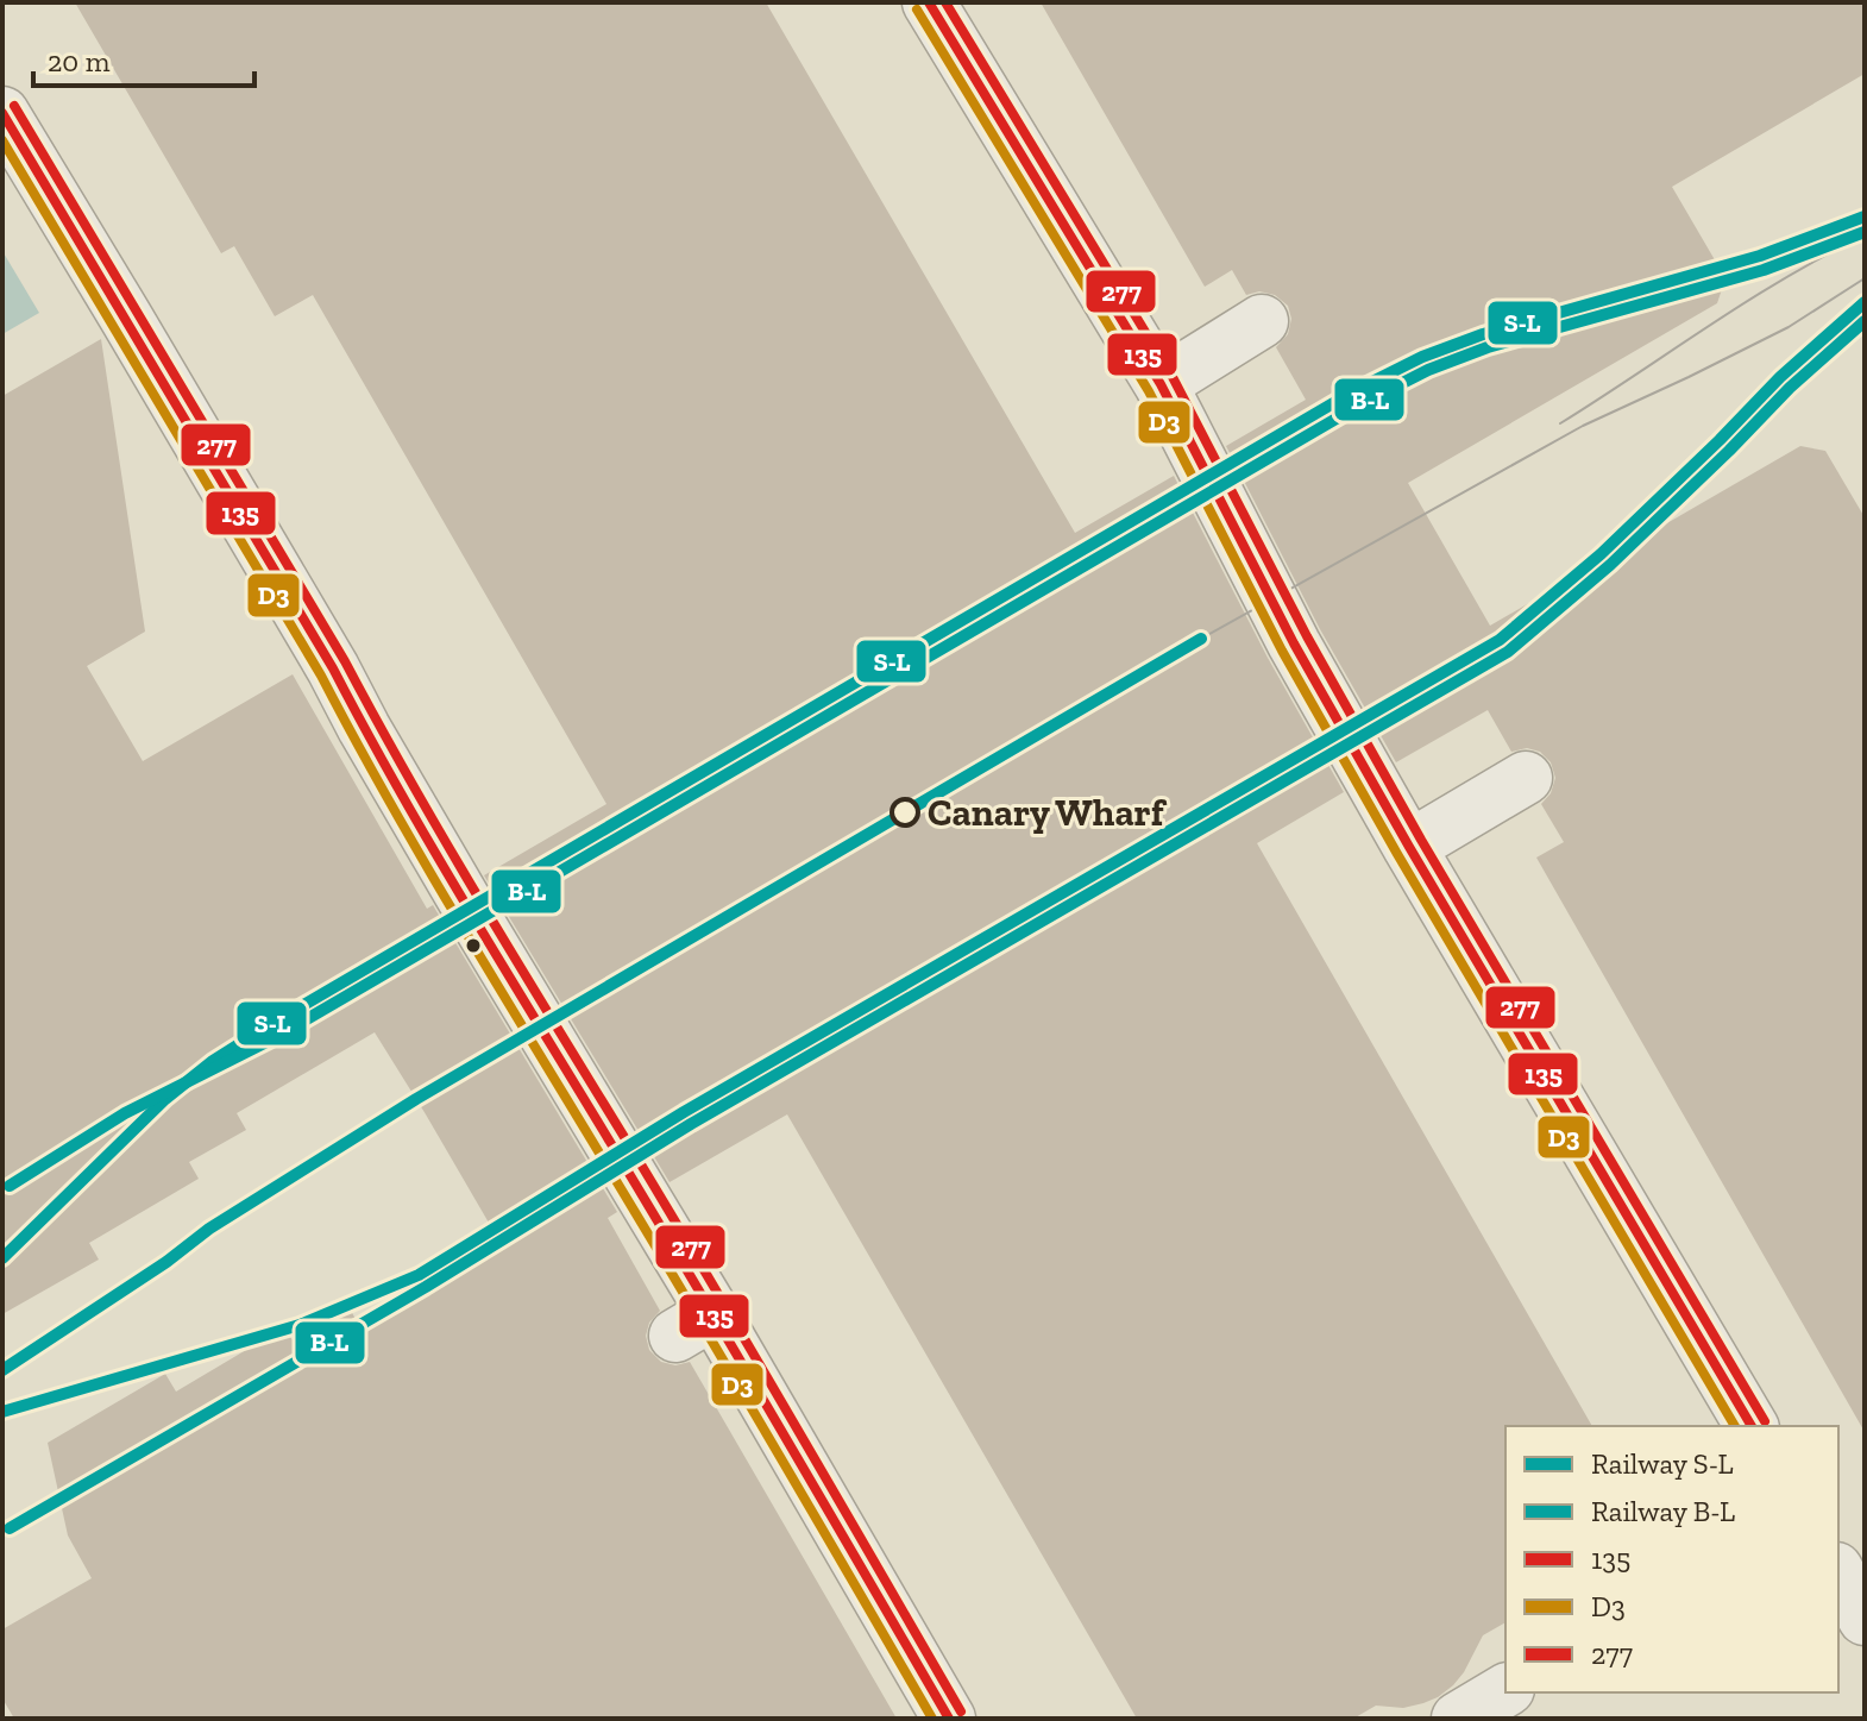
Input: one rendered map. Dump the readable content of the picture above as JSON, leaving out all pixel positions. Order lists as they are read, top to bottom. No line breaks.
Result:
{"places":["Canary Wharf"],"lines":["transit line 135","transit line 277","transit line D3","rail line S-L","rail line B-L"],"legend":["Railway S-L","Railway B-L","135","D3","277"],"scale_bar":"20 m"}
